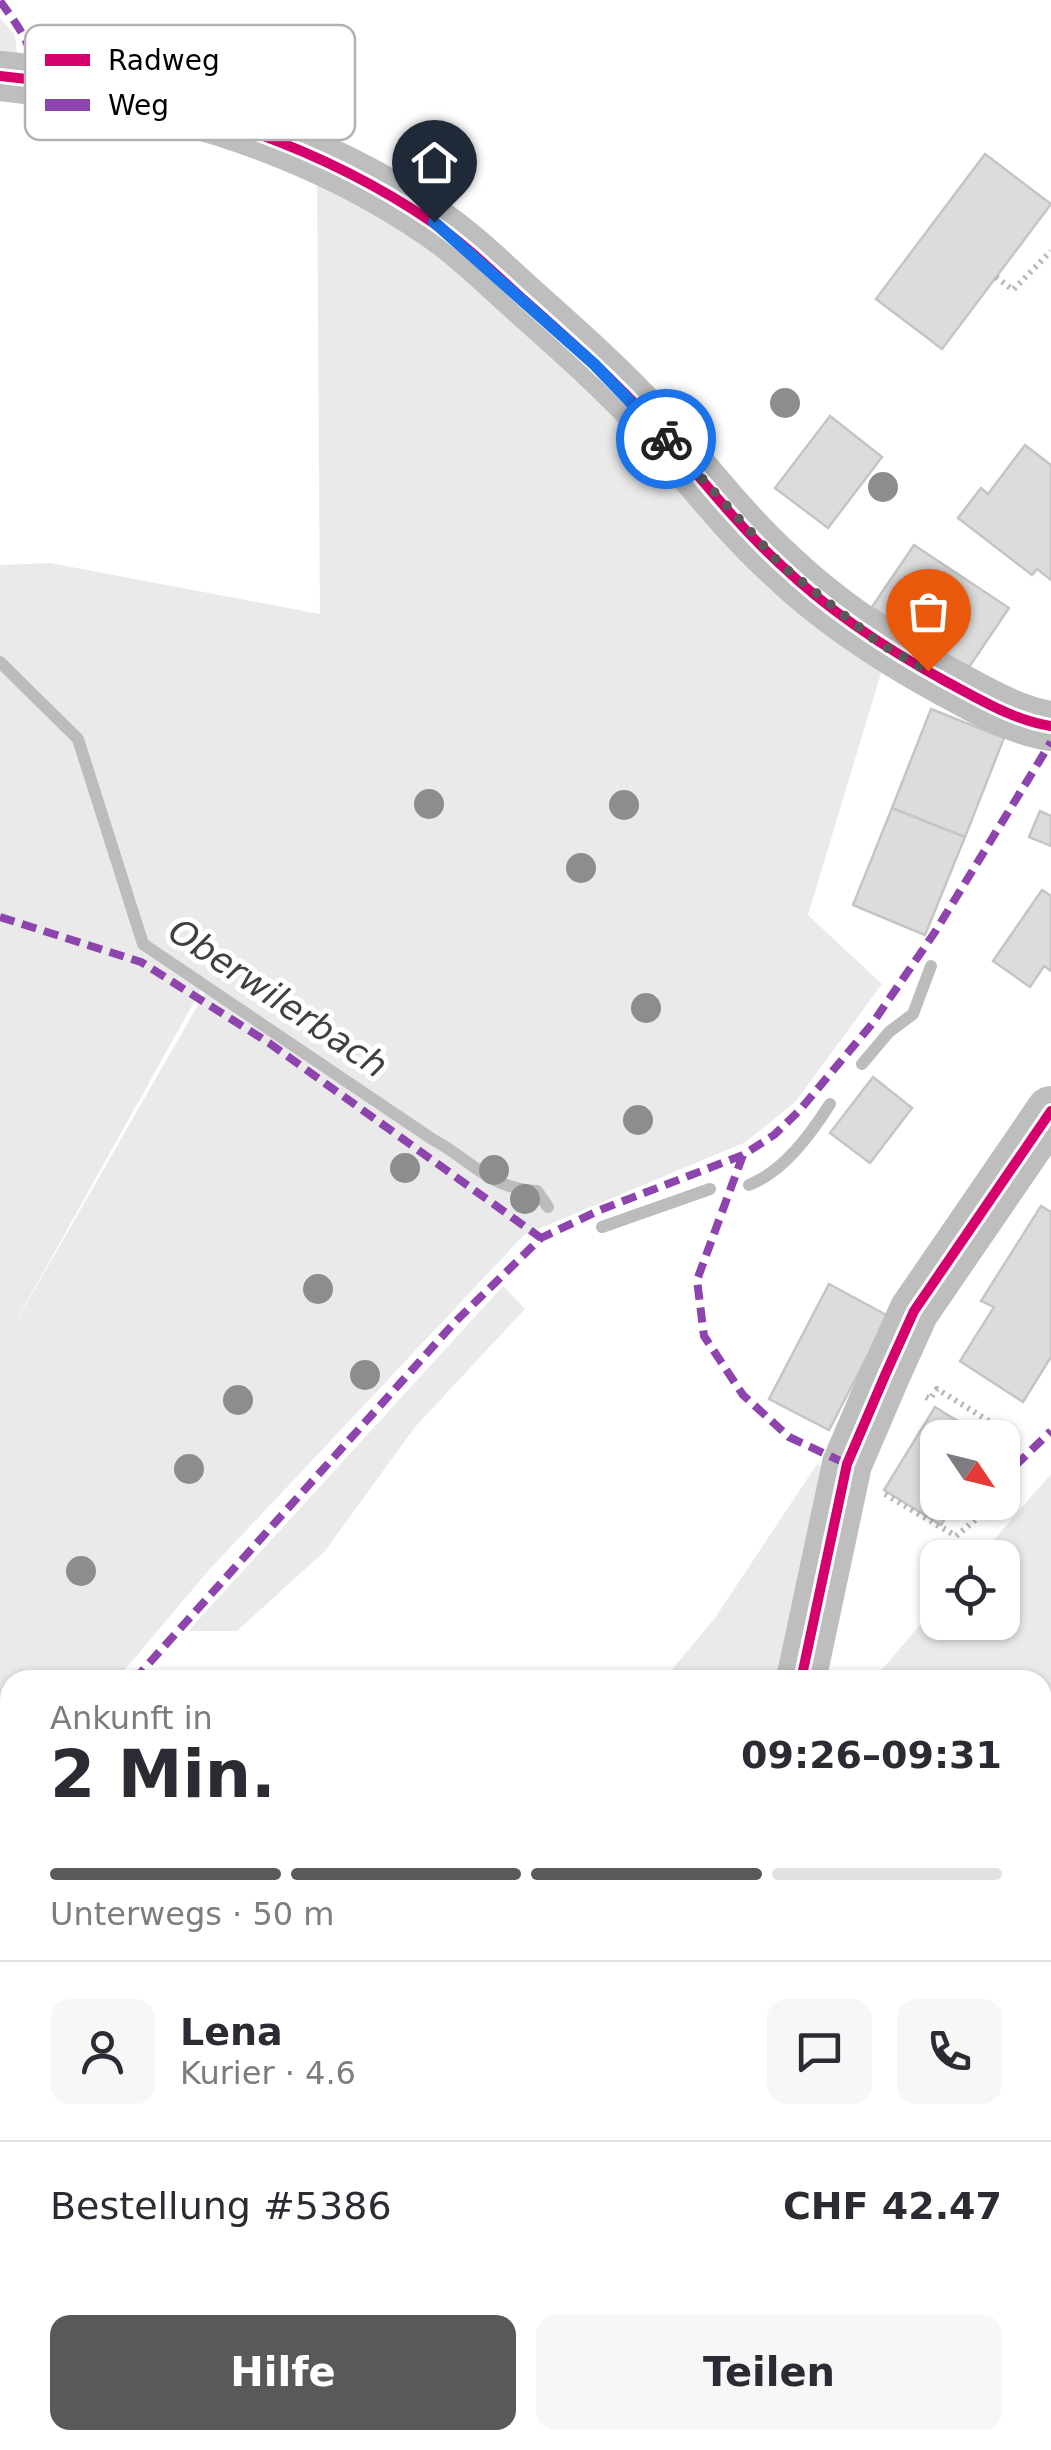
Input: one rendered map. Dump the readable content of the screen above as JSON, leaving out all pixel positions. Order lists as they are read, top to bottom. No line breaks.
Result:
{"water":["Oberwilerbach"],"legend":["Radweg","Weg"],"north":"bottom right","page":{"heading":["2 Min.","Ankunft in","09:26–09:31"],"panel":["Lena","Kurier · 4.6","Bestellung #5386","CHF 42.47"],"bar":"Unterwegs · 50 m","buttons":["Hilfe","Teilen"]}}
